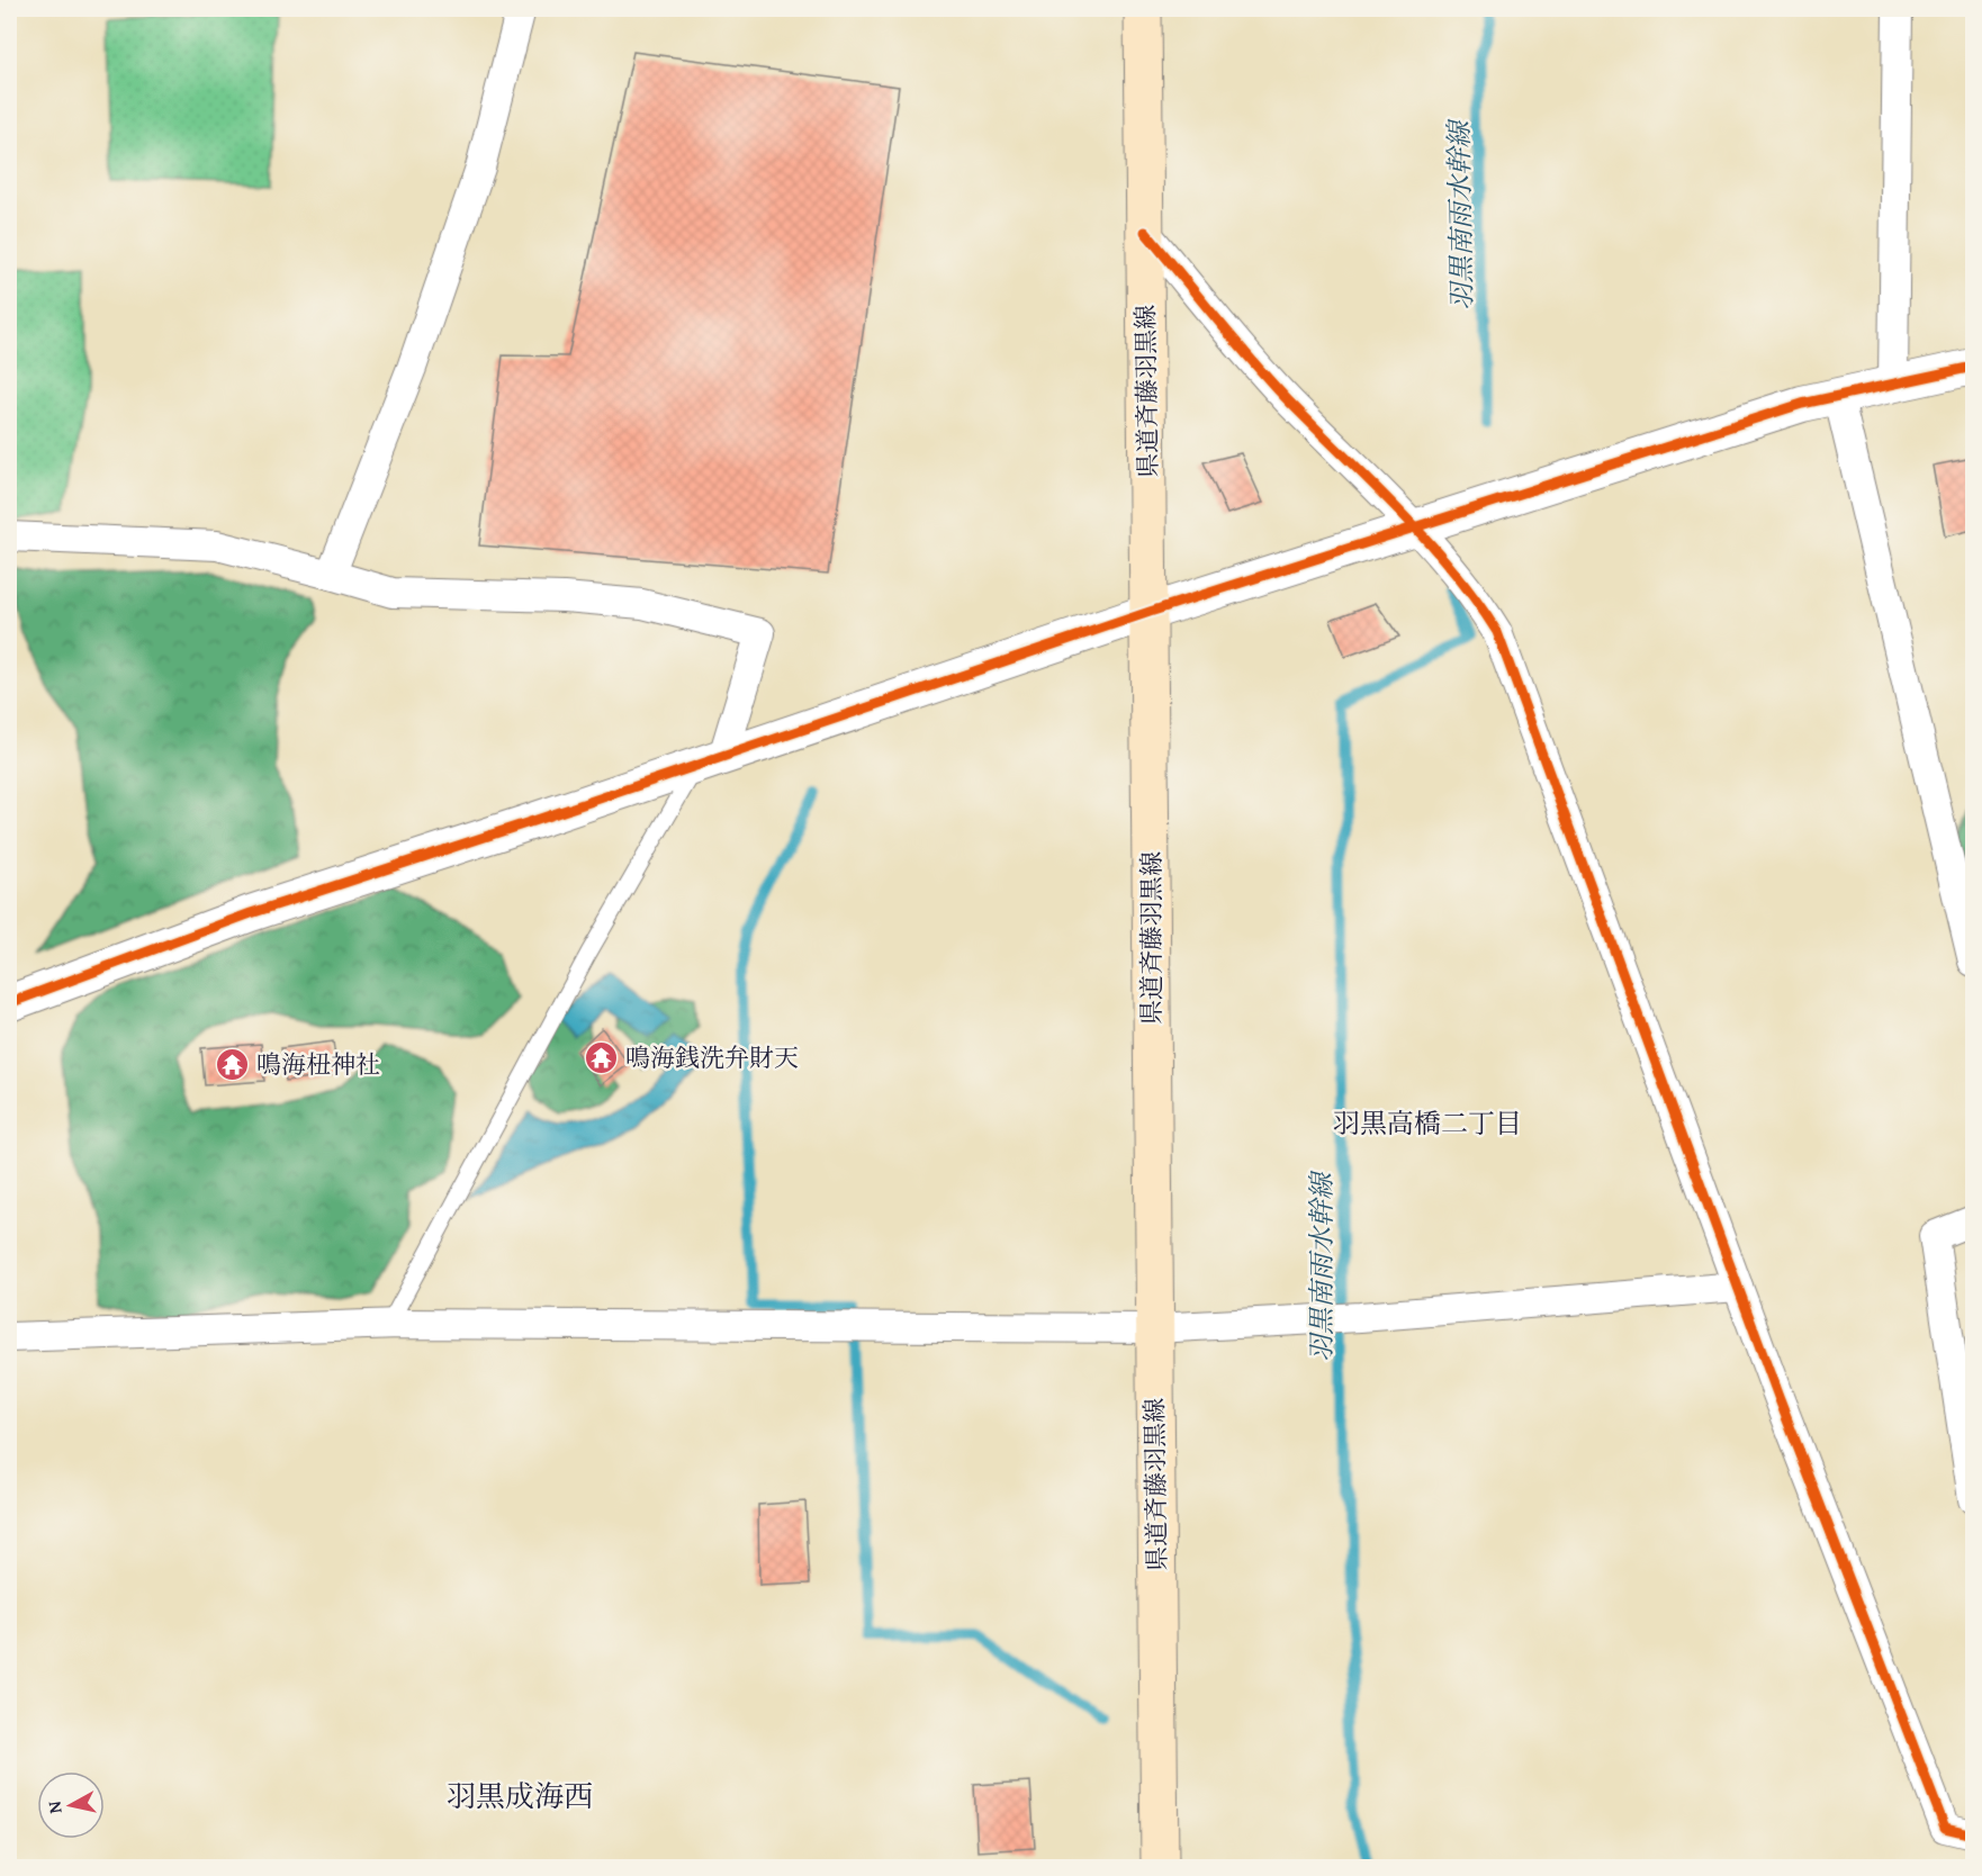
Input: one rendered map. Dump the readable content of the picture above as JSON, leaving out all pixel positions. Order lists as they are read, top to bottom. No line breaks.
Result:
{"streets":{"main road":["県道斉藤羽黒線"]},"districts":["羽黒高橋二丁目","羽黒成海西"],"water":["羽黒南雨水幹線"],"places":{"temple":["鳴海銭洗弁財天","鳴海杻神社"]},"north":"left"}
